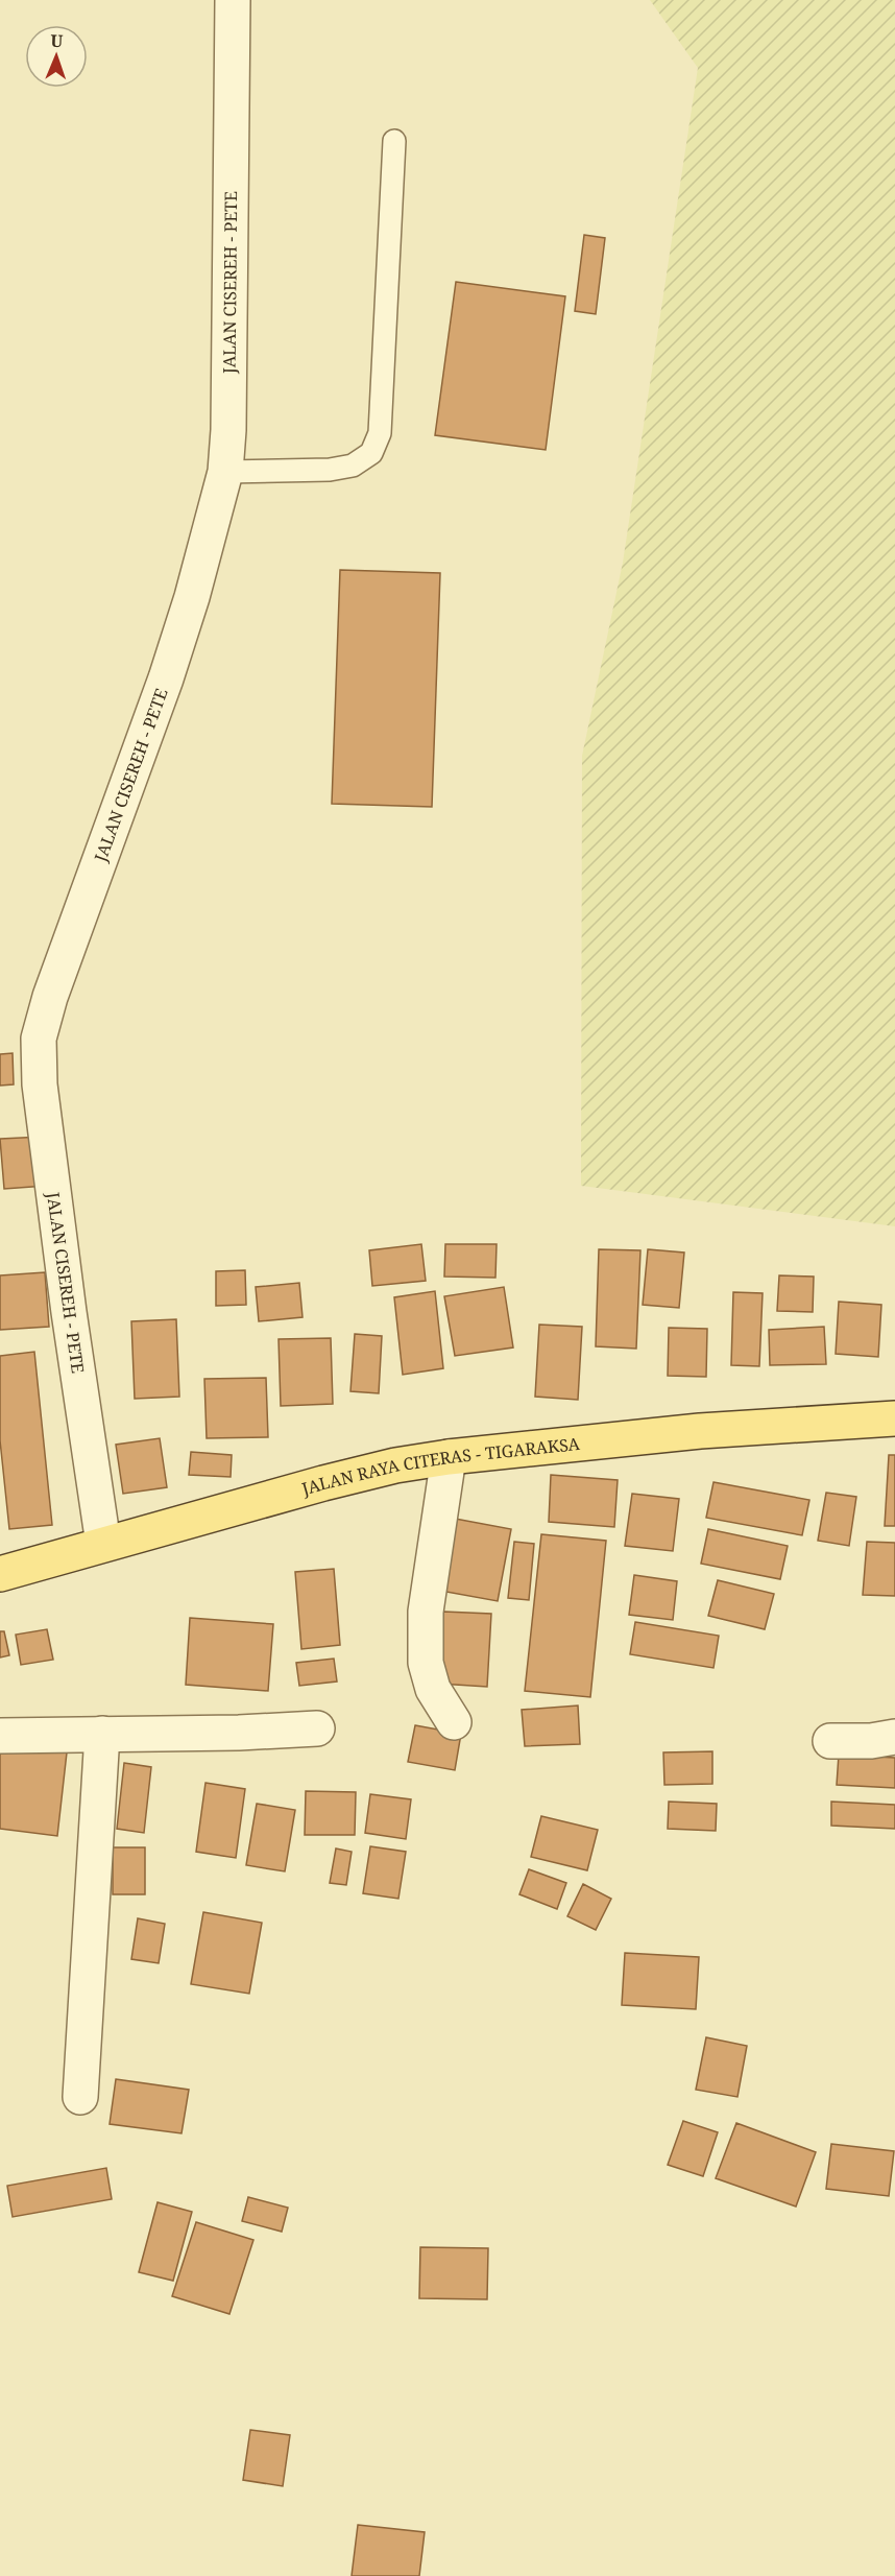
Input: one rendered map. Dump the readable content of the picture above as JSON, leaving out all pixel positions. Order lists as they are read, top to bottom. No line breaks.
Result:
{"streets":{"main road":["JALAN RAYA CITERAS - TIGARAKSA"],"street":["JALAN CISEREH - PETE"]},"crossings":[["JALAN CISEREH - PETE","JALAN RAYA CITERAS - TIGARAKSA"]],"north":"top"}
